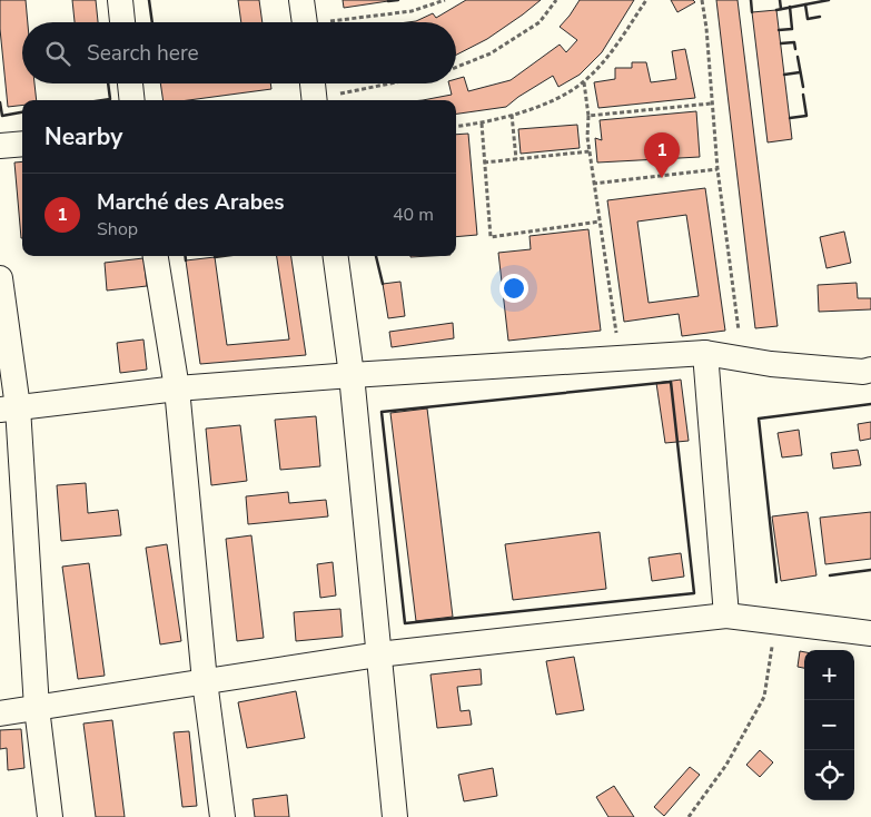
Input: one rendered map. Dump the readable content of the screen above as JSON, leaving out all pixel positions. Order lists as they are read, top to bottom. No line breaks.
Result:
{"page":{"search":"Search here","heading":"Nearby","pins":"1","list":[{"mark":"1","name":"Marché des Arabes","note":"Shop","value":"40 m"}],"map_buttons":["+","−"]}}
